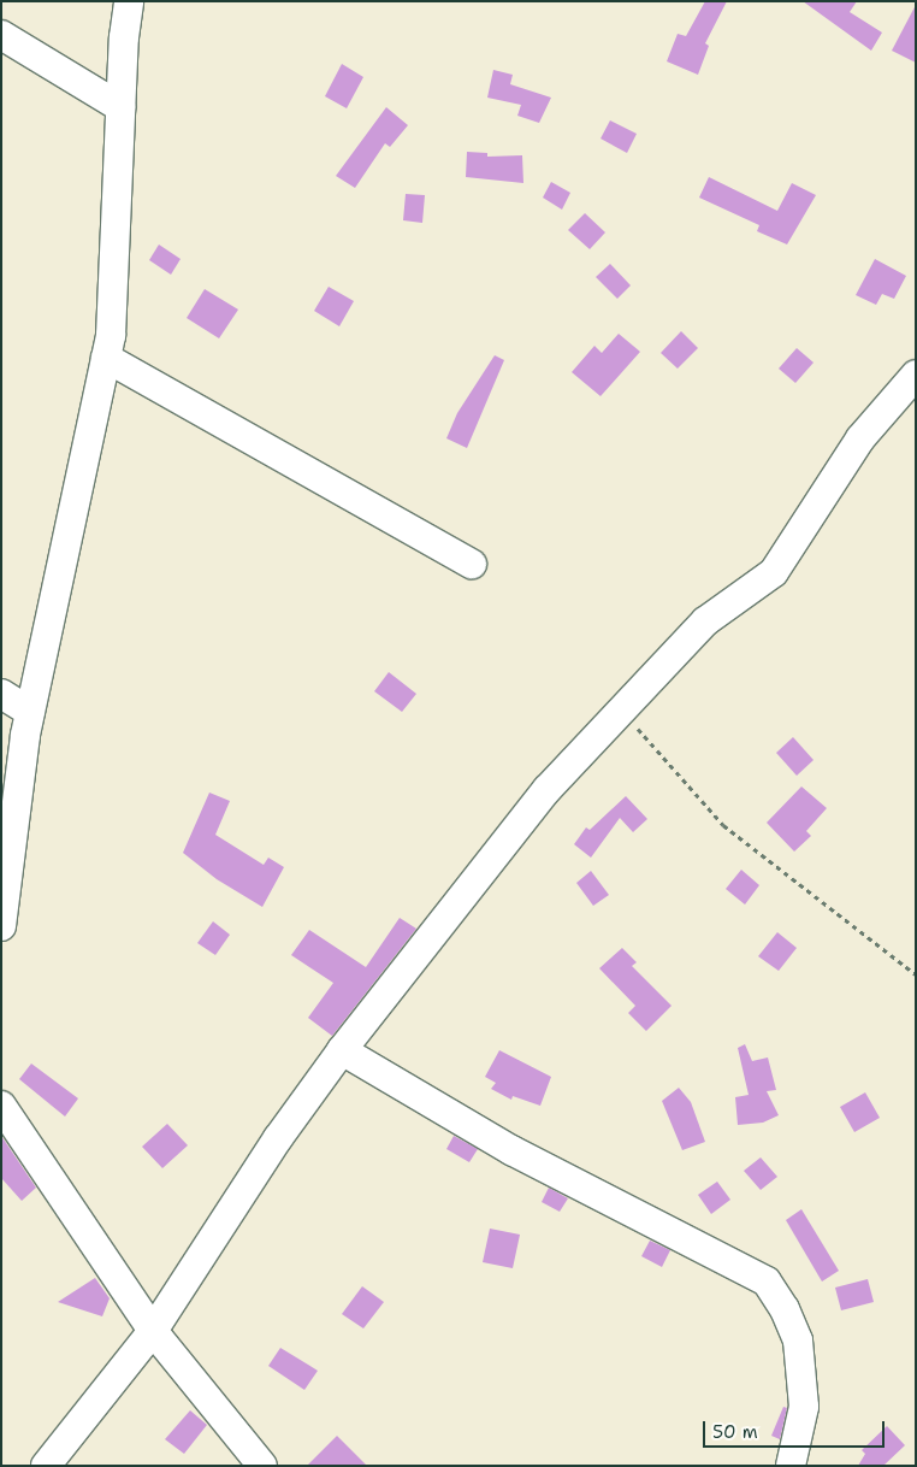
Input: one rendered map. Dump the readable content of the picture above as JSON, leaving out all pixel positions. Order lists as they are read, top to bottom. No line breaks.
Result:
{"scale_bar":"50 m"}
